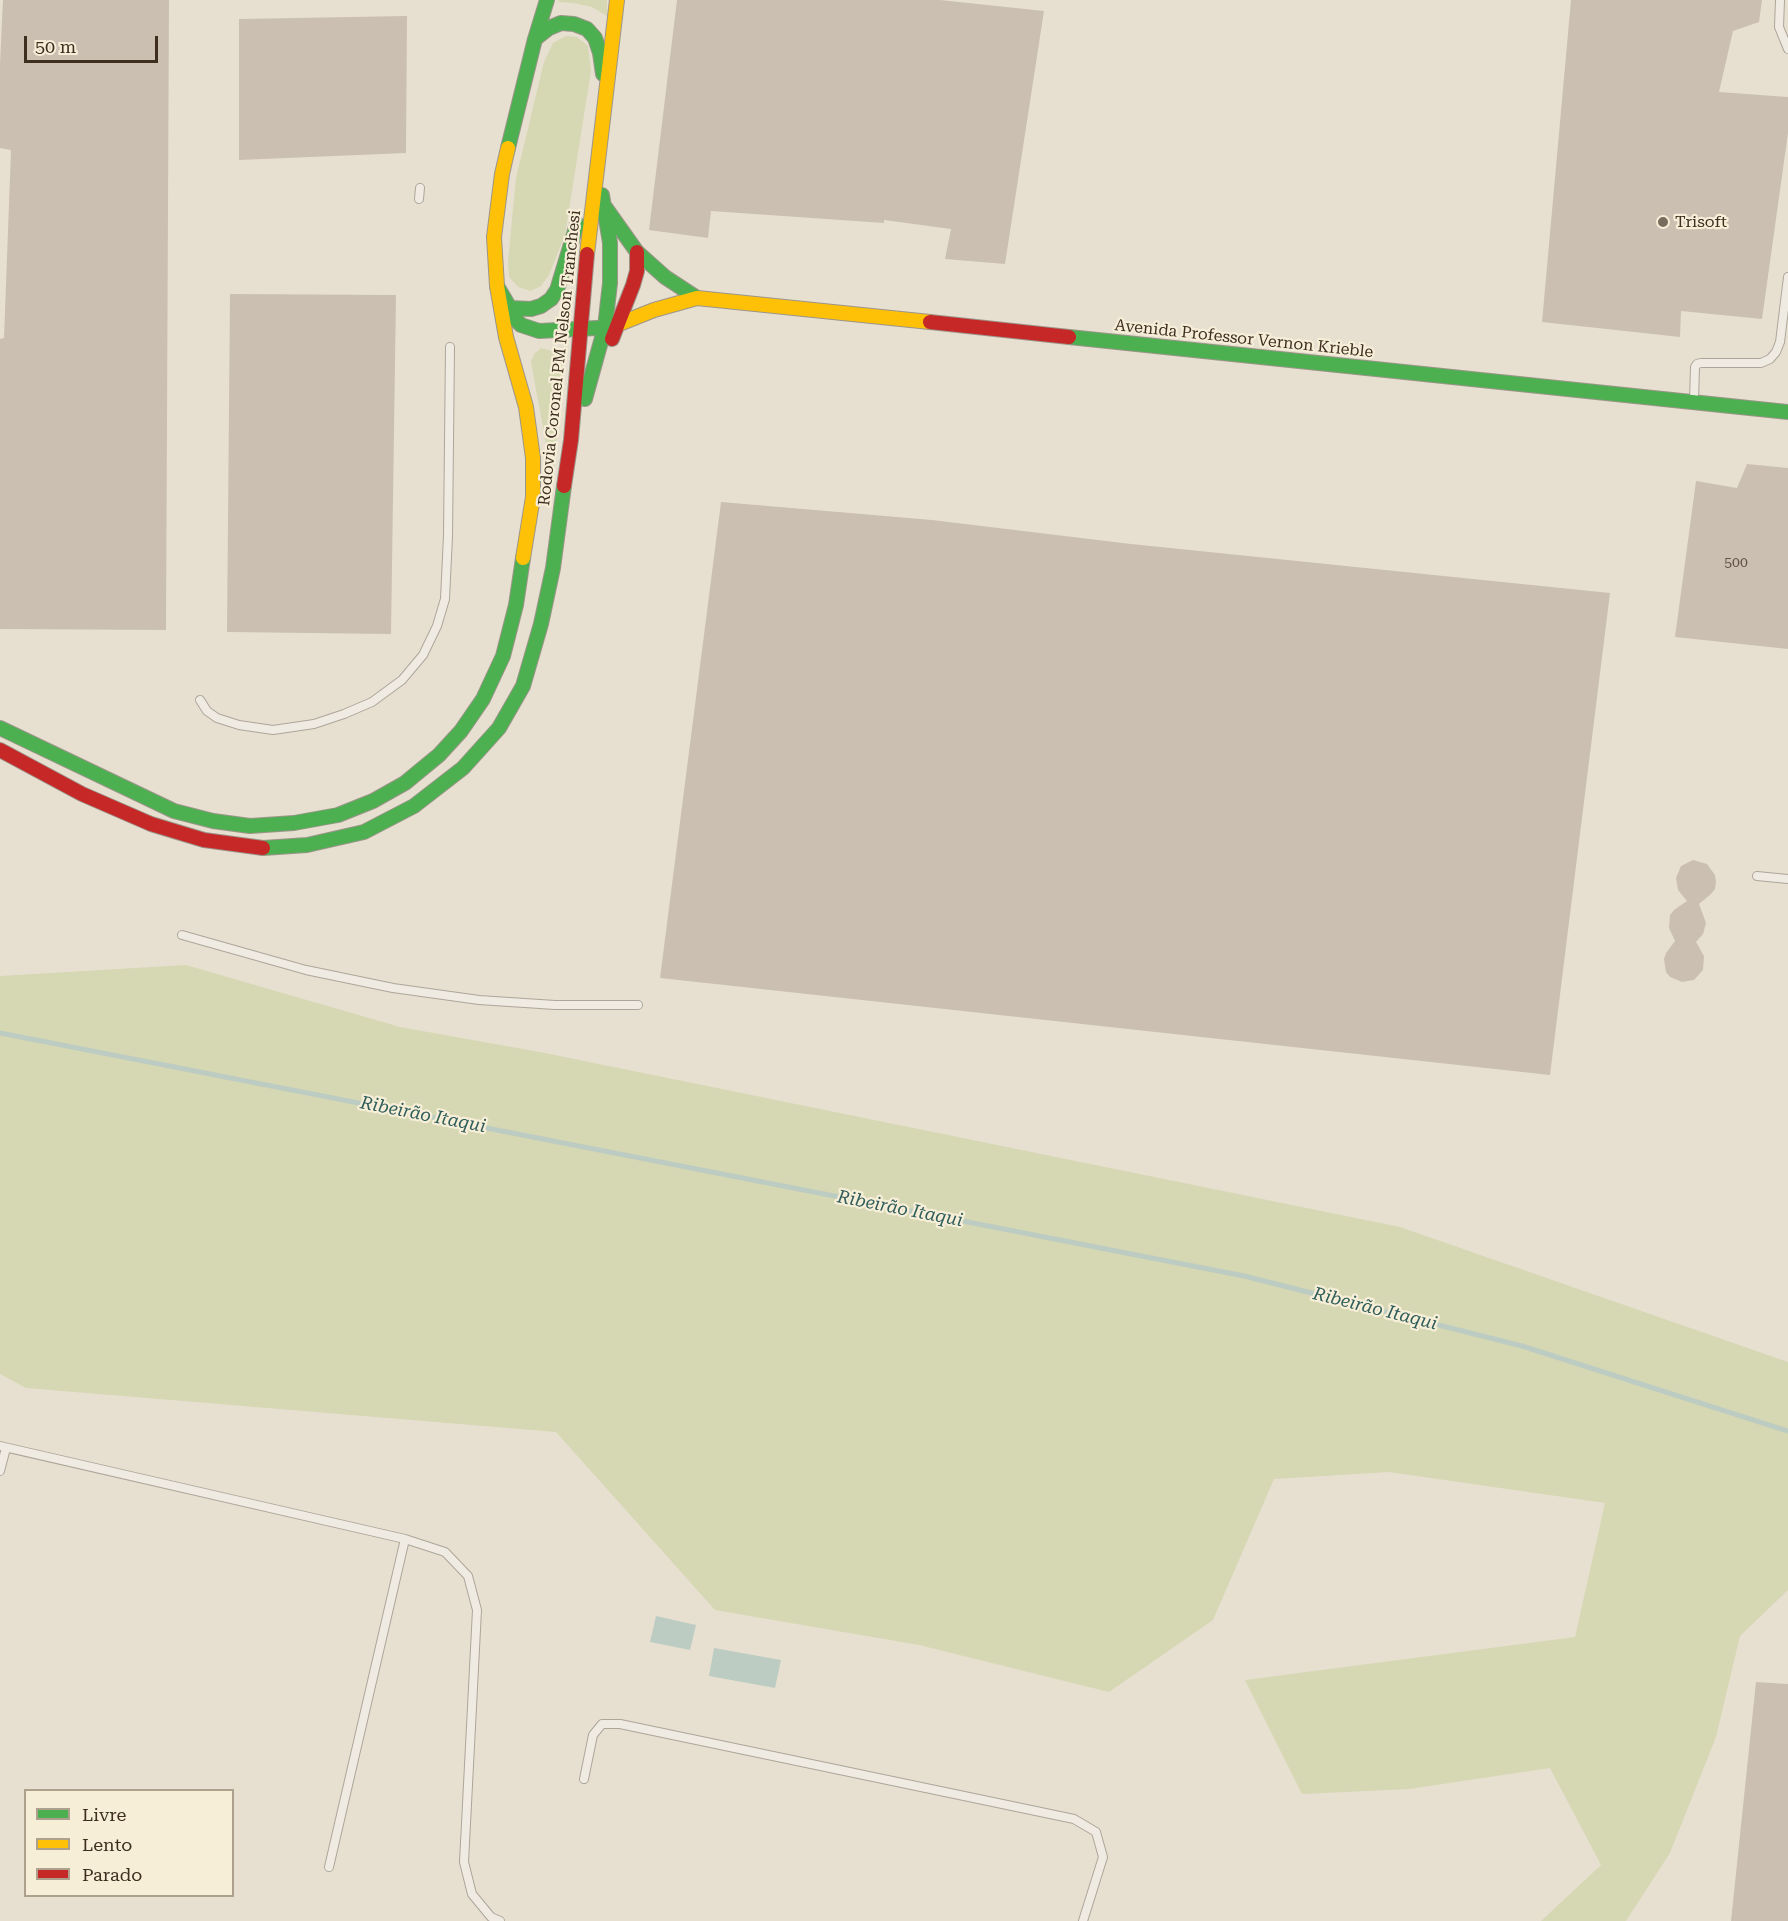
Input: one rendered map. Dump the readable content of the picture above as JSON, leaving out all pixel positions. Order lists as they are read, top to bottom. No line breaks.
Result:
{"streets":{"main road":["Avenida Professor Vernon Krieble","Rodovia Coronel PM Nelson Tranchesi"]},"crossings":[["Avenida Professor Vernon Krieble","Rodovia Coronel PM Nelson Tranchesi"]],"water":["Ribeirão Itaqui"],"places":["Trisoft"],"house_numbers":["500"],"legend":["Livre","Lento","Parado"],"scale_bar":"50 m"}
